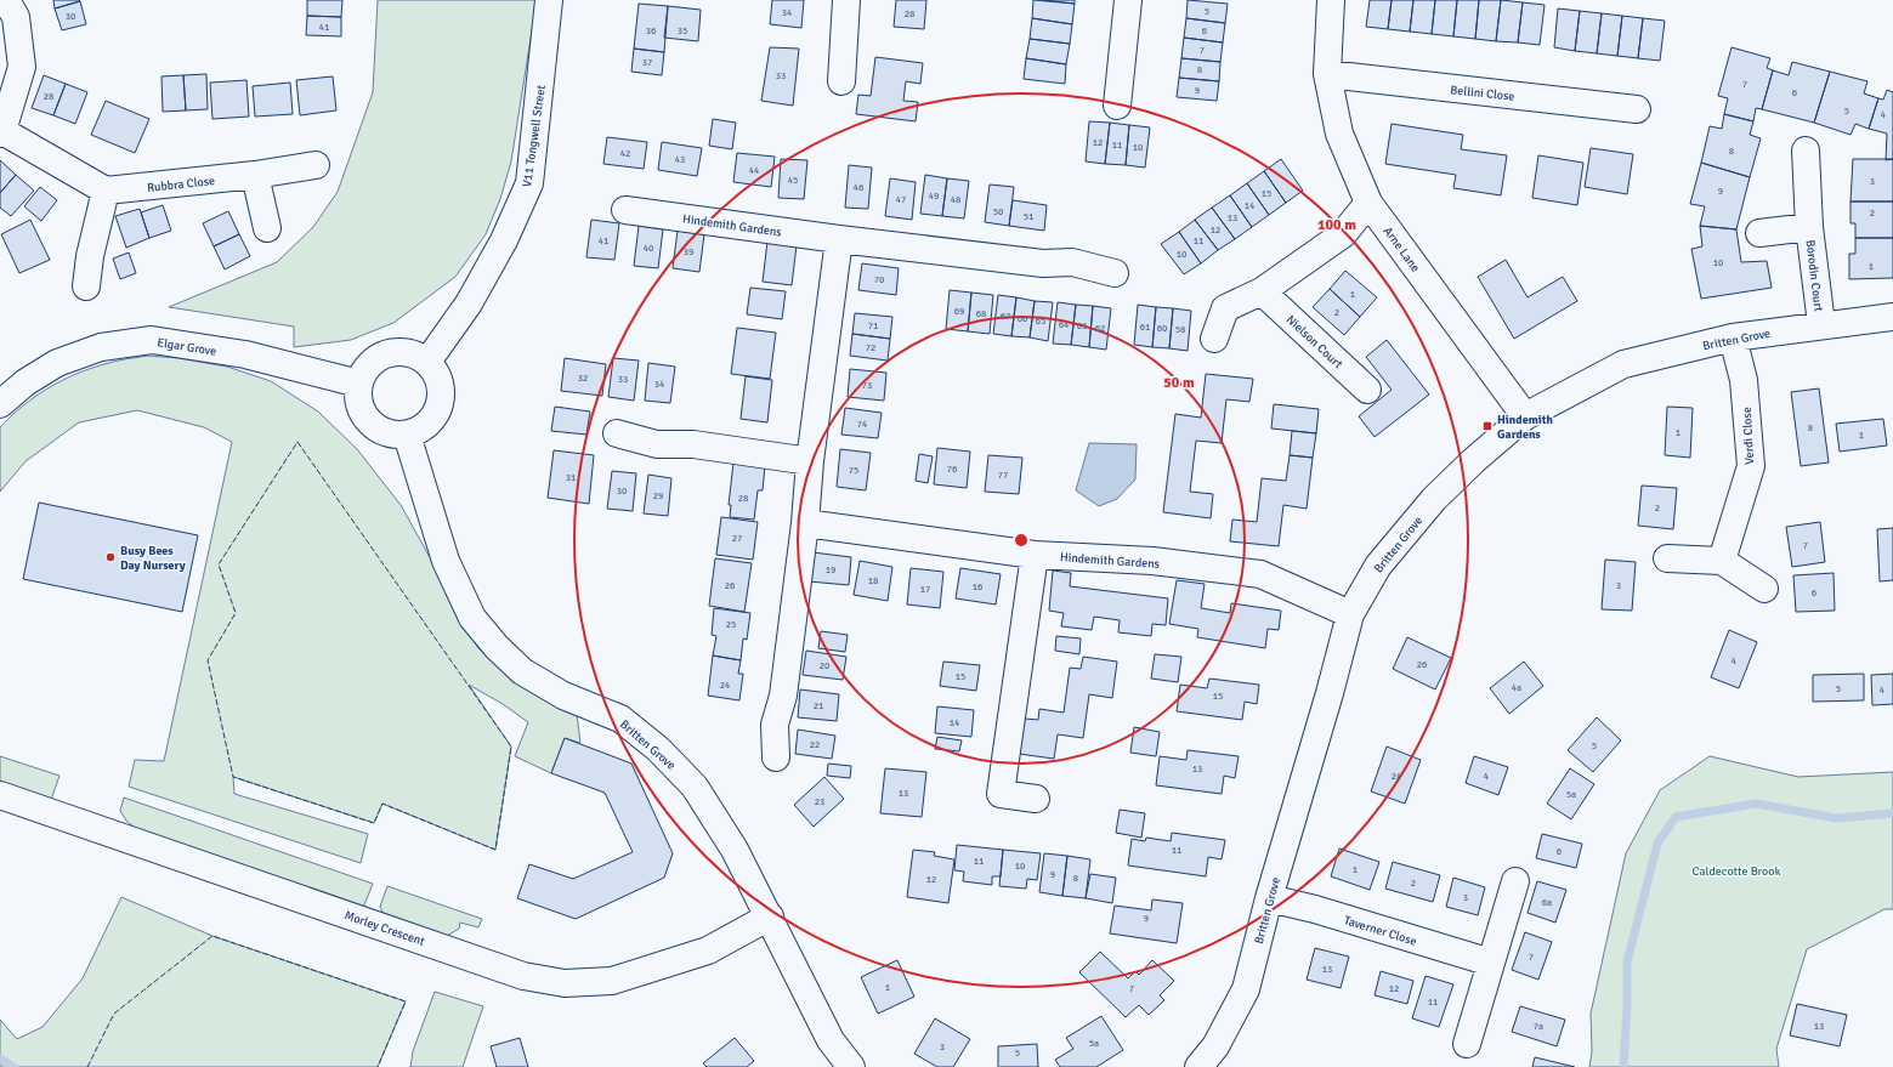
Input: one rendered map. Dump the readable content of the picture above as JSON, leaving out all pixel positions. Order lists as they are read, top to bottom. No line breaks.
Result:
{"streets":{"street":["Bellini Close","V11 Tongwell Street","Rubbra Close","Hindemith Gardens","Arne Lane","Borodin Court","Britten Grove","Nielson Court","Elgar Grove","Verdi Close","Morley Crescent","Taverner Close"]},"crossings":[["Bellini Close","Arne Lane"],["V11 Tongwell Street","Britten Grove"],["V11 Tongwell Street","Elgar Grove"],["Hindemith Gardens","Britten Grove"],["Arne Lane","Britten Grove"],["Borodin Court","Britten Grove"],["Britten Grove","Elgar Grove"],["Britten Grove","Verdi Close"],["Britten Grove","Morley Crescent"],["Britten Grove","Taverner Close"]],"parks":["Caldecotte Brook"],"places":{"transit":["Hindemith Gardens"],"other":["Busy Bees Day Nursery"]},"house_numbers":["5","34","28","30","41","36","35","6","7","37","8","33","7","9","6","28","5","4","12","11","10","8","42","43","44","45","3","46","9","15","49","47","48","14","50","2","51","13","12","41","11","40","39","10","10","1","70","1","69","2","68","67","66","65","64","71","63","61","62","60","58","72","32","33","34","73","74","8","1","1","76","75","77","31","30","29","28","2","27","7","19","18","26","3","16","17","6","25","4","26","20","15","24","4a","5","4","15","21","14","22","5","13","24","4","13","5a","23","11","6","11","10","1","9","8","12","2","3","6a","9","7","13","1","7","12","11","7a","13","5a","3","5"],"rings":["100 m","50 m"]}
